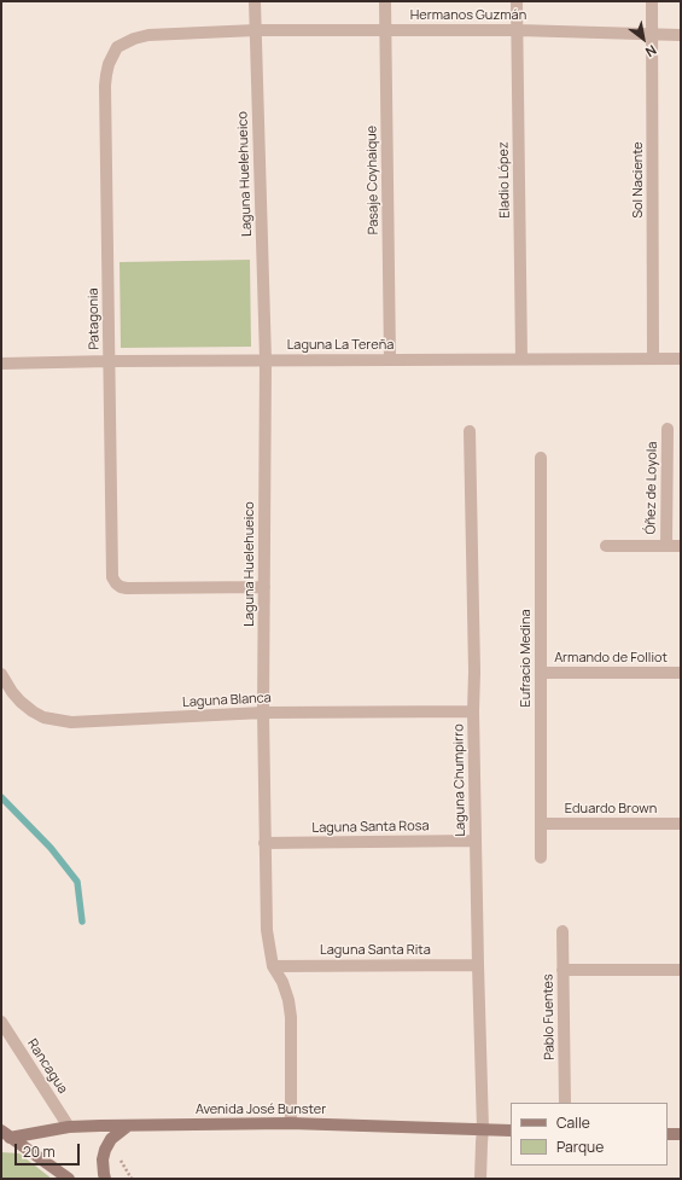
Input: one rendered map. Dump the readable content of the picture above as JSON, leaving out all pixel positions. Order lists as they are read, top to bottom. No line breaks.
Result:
{"streets":{"main road":["Avenida José Bunster"],"street":["Hermanos Guzmán","Laguna Huelehueico","Pasaje Coyhaique","Eladio López","Sol Naciente","Patagonia","Laguna La Tereña","Óñez de Loyola","Eufracio Medina","Armando de Folliot","Laguna Blanca","Laguna Chumpirro","Eduardo Brown","Laguna Santa Rosa","Laguna Santa Rita","Pablo Fuentes","Rancagua"]},"crossings":[["Hermanos Guzmán","Laguna Huelehueico"],["Hermanos Guzmán","Pasaje Coyhaique"],["Hermanos Guzmán","Eladio López"],["Hermanos Guzmán","Sol Naciente"],["Hermanos Guzmán","Patagonia"],["Laguna Huelehueico","Patagonia"],["Laguna Huelehueico","Laguna La Tereña"],["Laguna Huelehueico","Laguna Blanca"],["Laguna Huelehueico","Laguna Santa Rosa"],["Laguna Huelehueico","Laguna Santa Rita"],["Laguna Huelehueico","Avenida José Bunster"],["Pasaje Coyhaique","Laguna La Tereña"],["Eladio López","Laguna La Tereña"],["Sol Naciente","Laguna La Tereña"],["Patagonia","Laguna La Tereña"],["Eufracio Medina","Armando de Folliot"],["Eufracio Medina","Eduardo Brown"],["Laguna Blanca","Laguna Chumpirro"],["Laguna Chumpirro","Laguna Santa Rosa"],["Laguna Chumpirro","Laguna Santa Rita"],["Laguna Chumpirro","Avenida José Bunster"],["Rancagua","Avenida José Bunster"]],"legend":["Calle","Parque"],"scale_bar":"20 m","north":"bottom right"}
